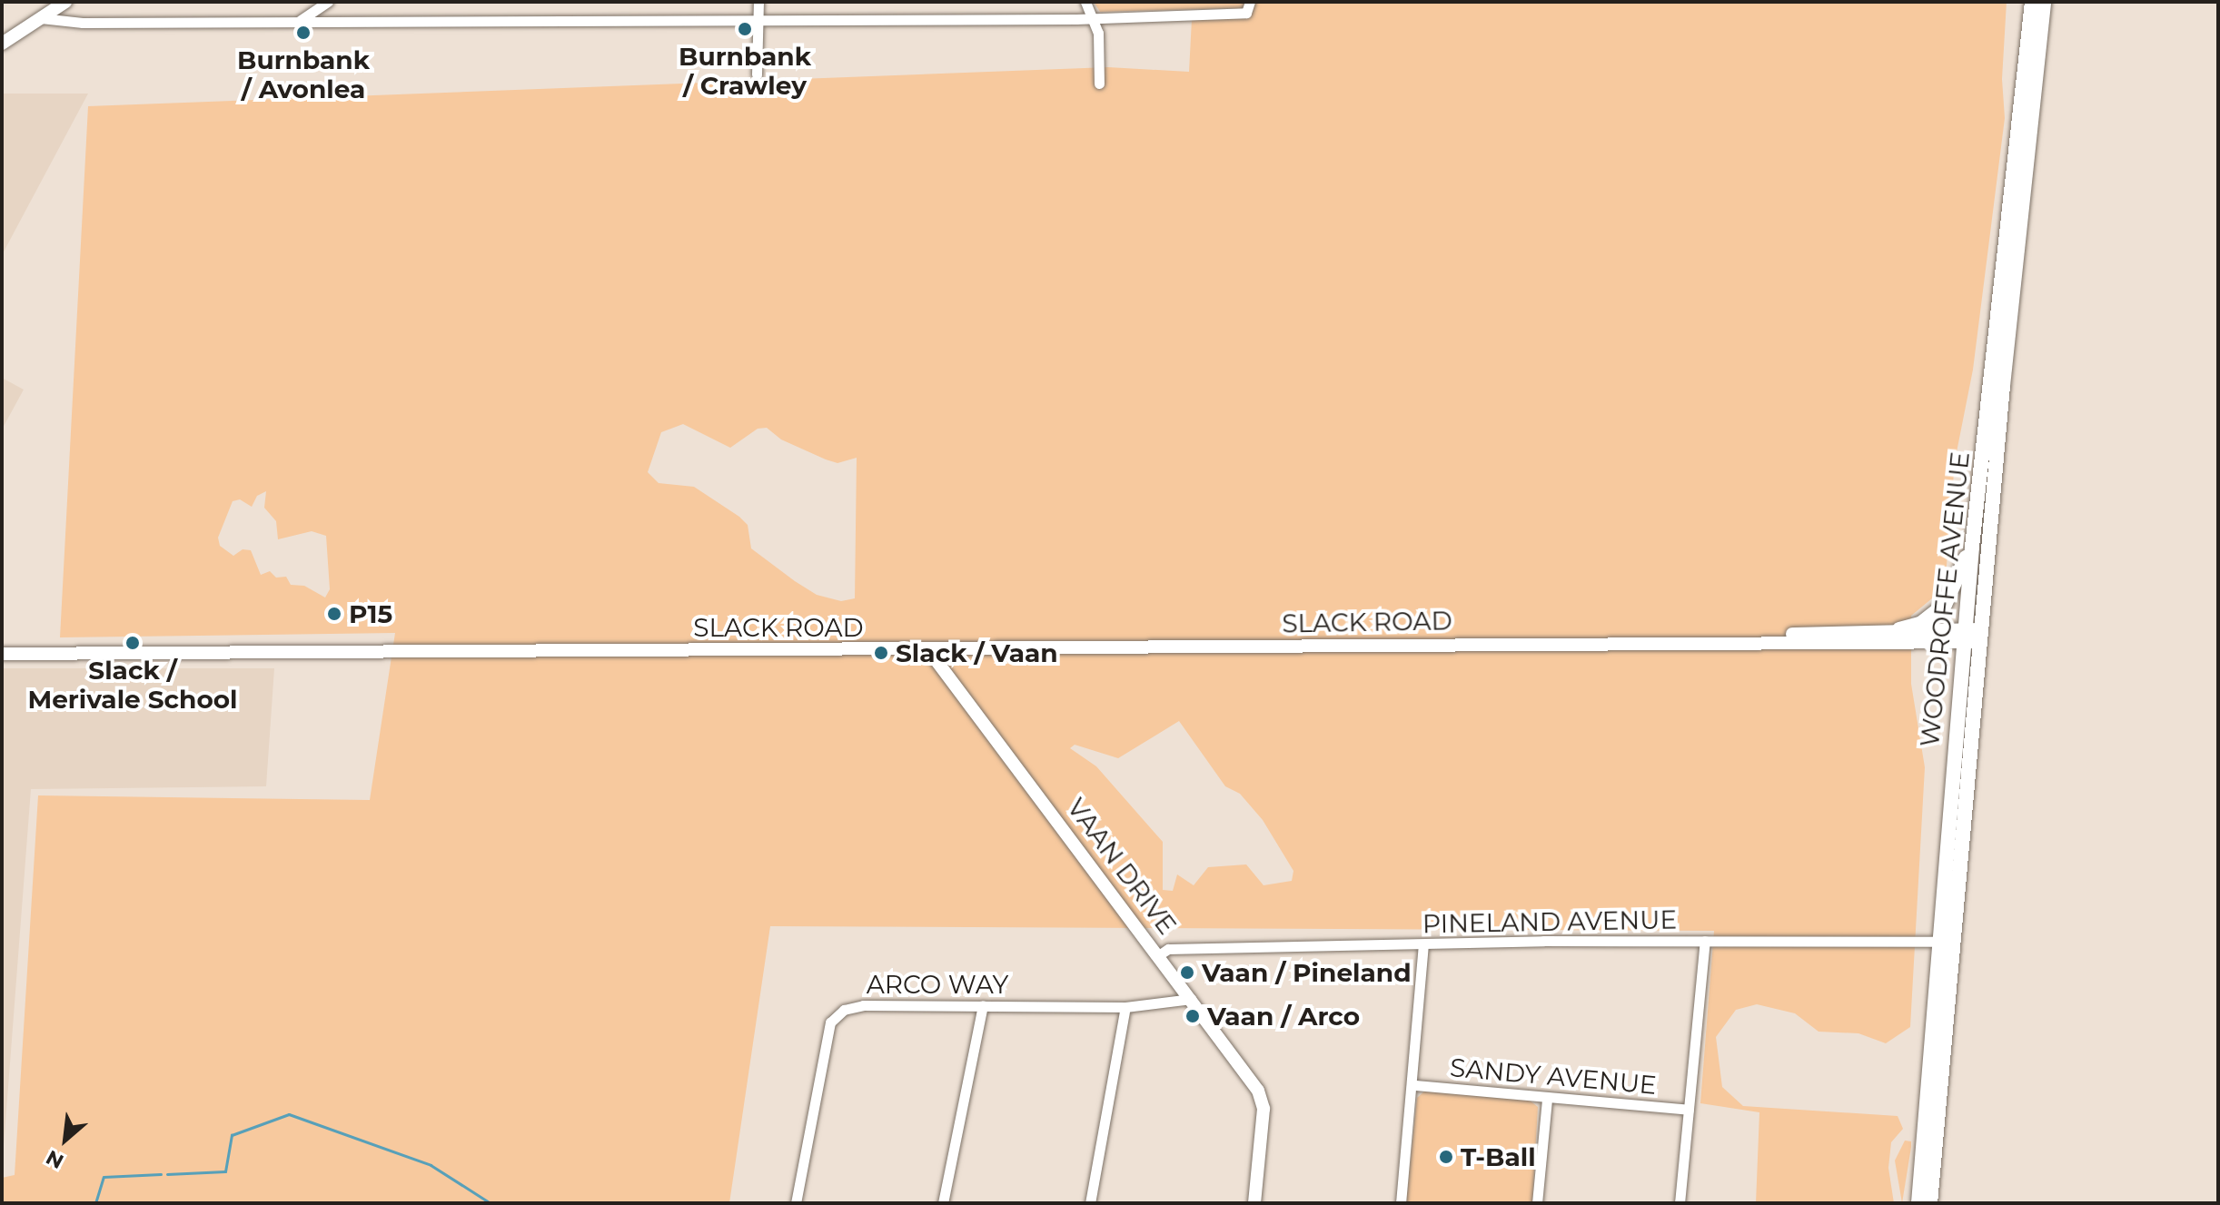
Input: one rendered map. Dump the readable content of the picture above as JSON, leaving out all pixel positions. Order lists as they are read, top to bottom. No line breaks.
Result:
{"streets":{"main road":["WOODROFFE AVENUE"],"street":["SLACK ROAD","VAAN DRIVE","PINELAND AVENUE","ARCO WAY","SANDY AVENUE"]},"crossings":[["WOODROFFE AVENUE","SLACK ROAD"],["WOODROFFE AVENUE","PINELAND AVENUE"],["SLACK ROAD","VAAN DRIVE"],["VAAN DRIVE","PINELAND AVENUE"],["VAAN DRIVE","ARCO WAY"]],"places":["Burnbank / Crawley","Burnbank / Avonlea","P15","Slack / Merivale School","Slack / Vaan","Vaan / Pineland","Vaan / Arco","T-Ball"],"north":"bottom left"}
